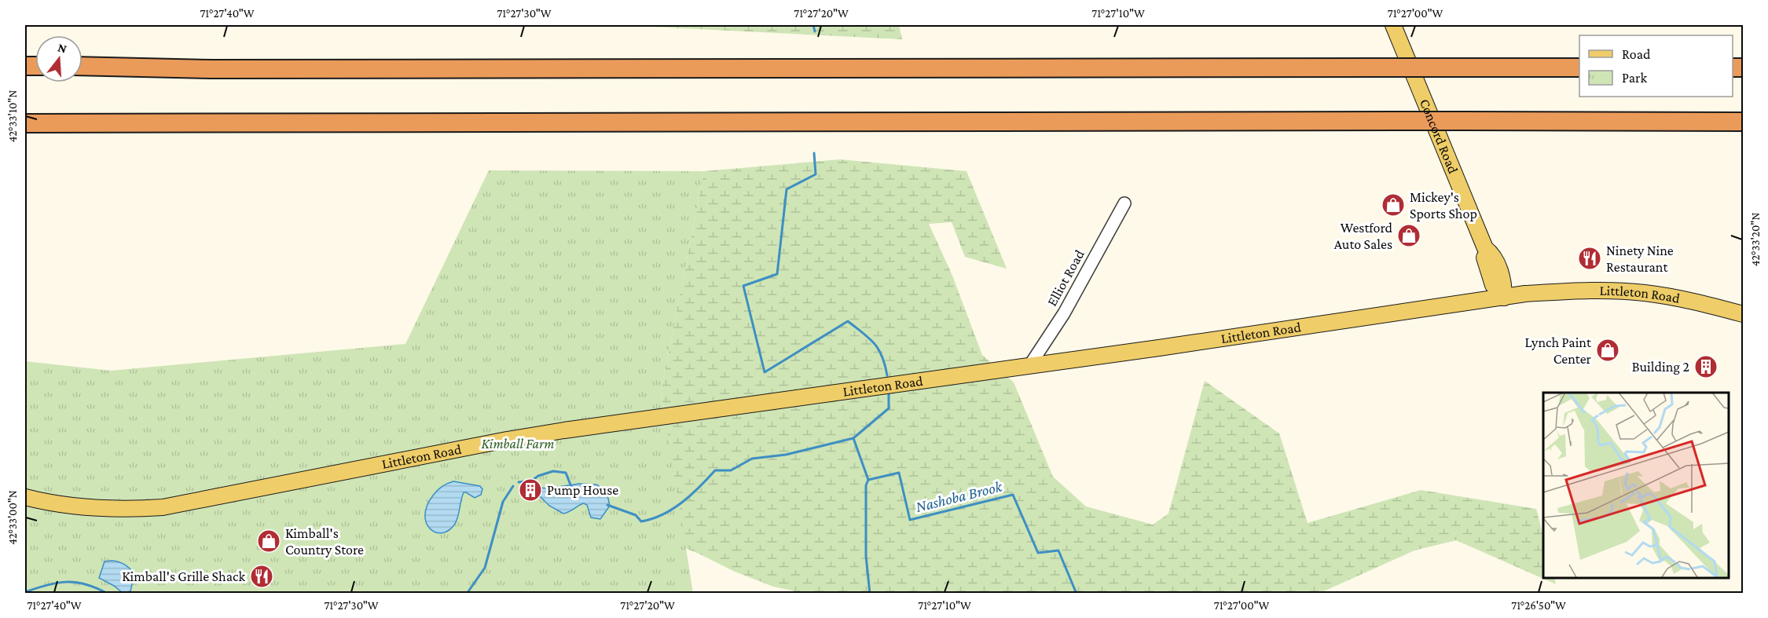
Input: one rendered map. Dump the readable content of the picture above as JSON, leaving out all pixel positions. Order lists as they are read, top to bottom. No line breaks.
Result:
{"streets":{"main road":["Concord Road","Littleton Road"],"street":["Elliot Road"]},"crossings":[["Concord Road","Littleton Road"],["Elliot Road","Littleton Road"]],"water":["Nashoba Brook"],"parks":["Kimball Farm"],"places":{"shop":["Mickey's Sports Shop","Westford Auto Sales","Lynch Paint Center","Kimball's Country Store"],"restaurant":["Ninety Nine Restaurant","Kimball's Grille Shack"],"building":["Building 2","Pump House"]},"legend":["Road","Park"],"north":"top","coordinates":["71°27'40\"W","71°27'30\"W","71°27'20\"W","71°27'10\"W","71°27'00\"W","42°33'10\"N","42°33'20\"N","42°33'00\"N","71°26'50\"W"]}
